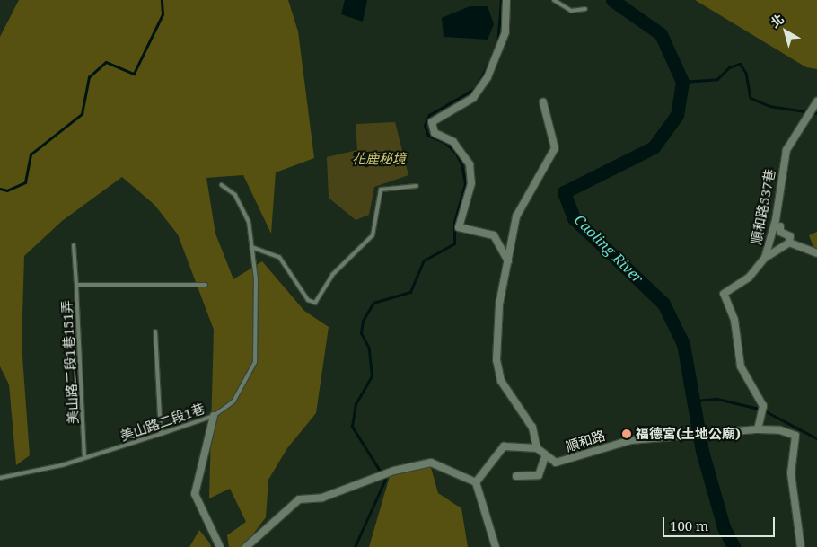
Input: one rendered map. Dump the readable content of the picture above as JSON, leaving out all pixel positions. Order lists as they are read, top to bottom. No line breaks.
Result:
{"streets":{"street":["順和路537巷","順和路"],"lane":["美山路二段1巷151弄","美山路二段1巷"]},"crossings":[["順和路537巷","順和路"],["美山路二段1巷151弄","美山路二段1巷"]],"water":["Caoling River"],"parks":["花鹿秘境"],"places":["福德宮(土地公廟)"],"scale_bar":"100 m","north":"top left"}
